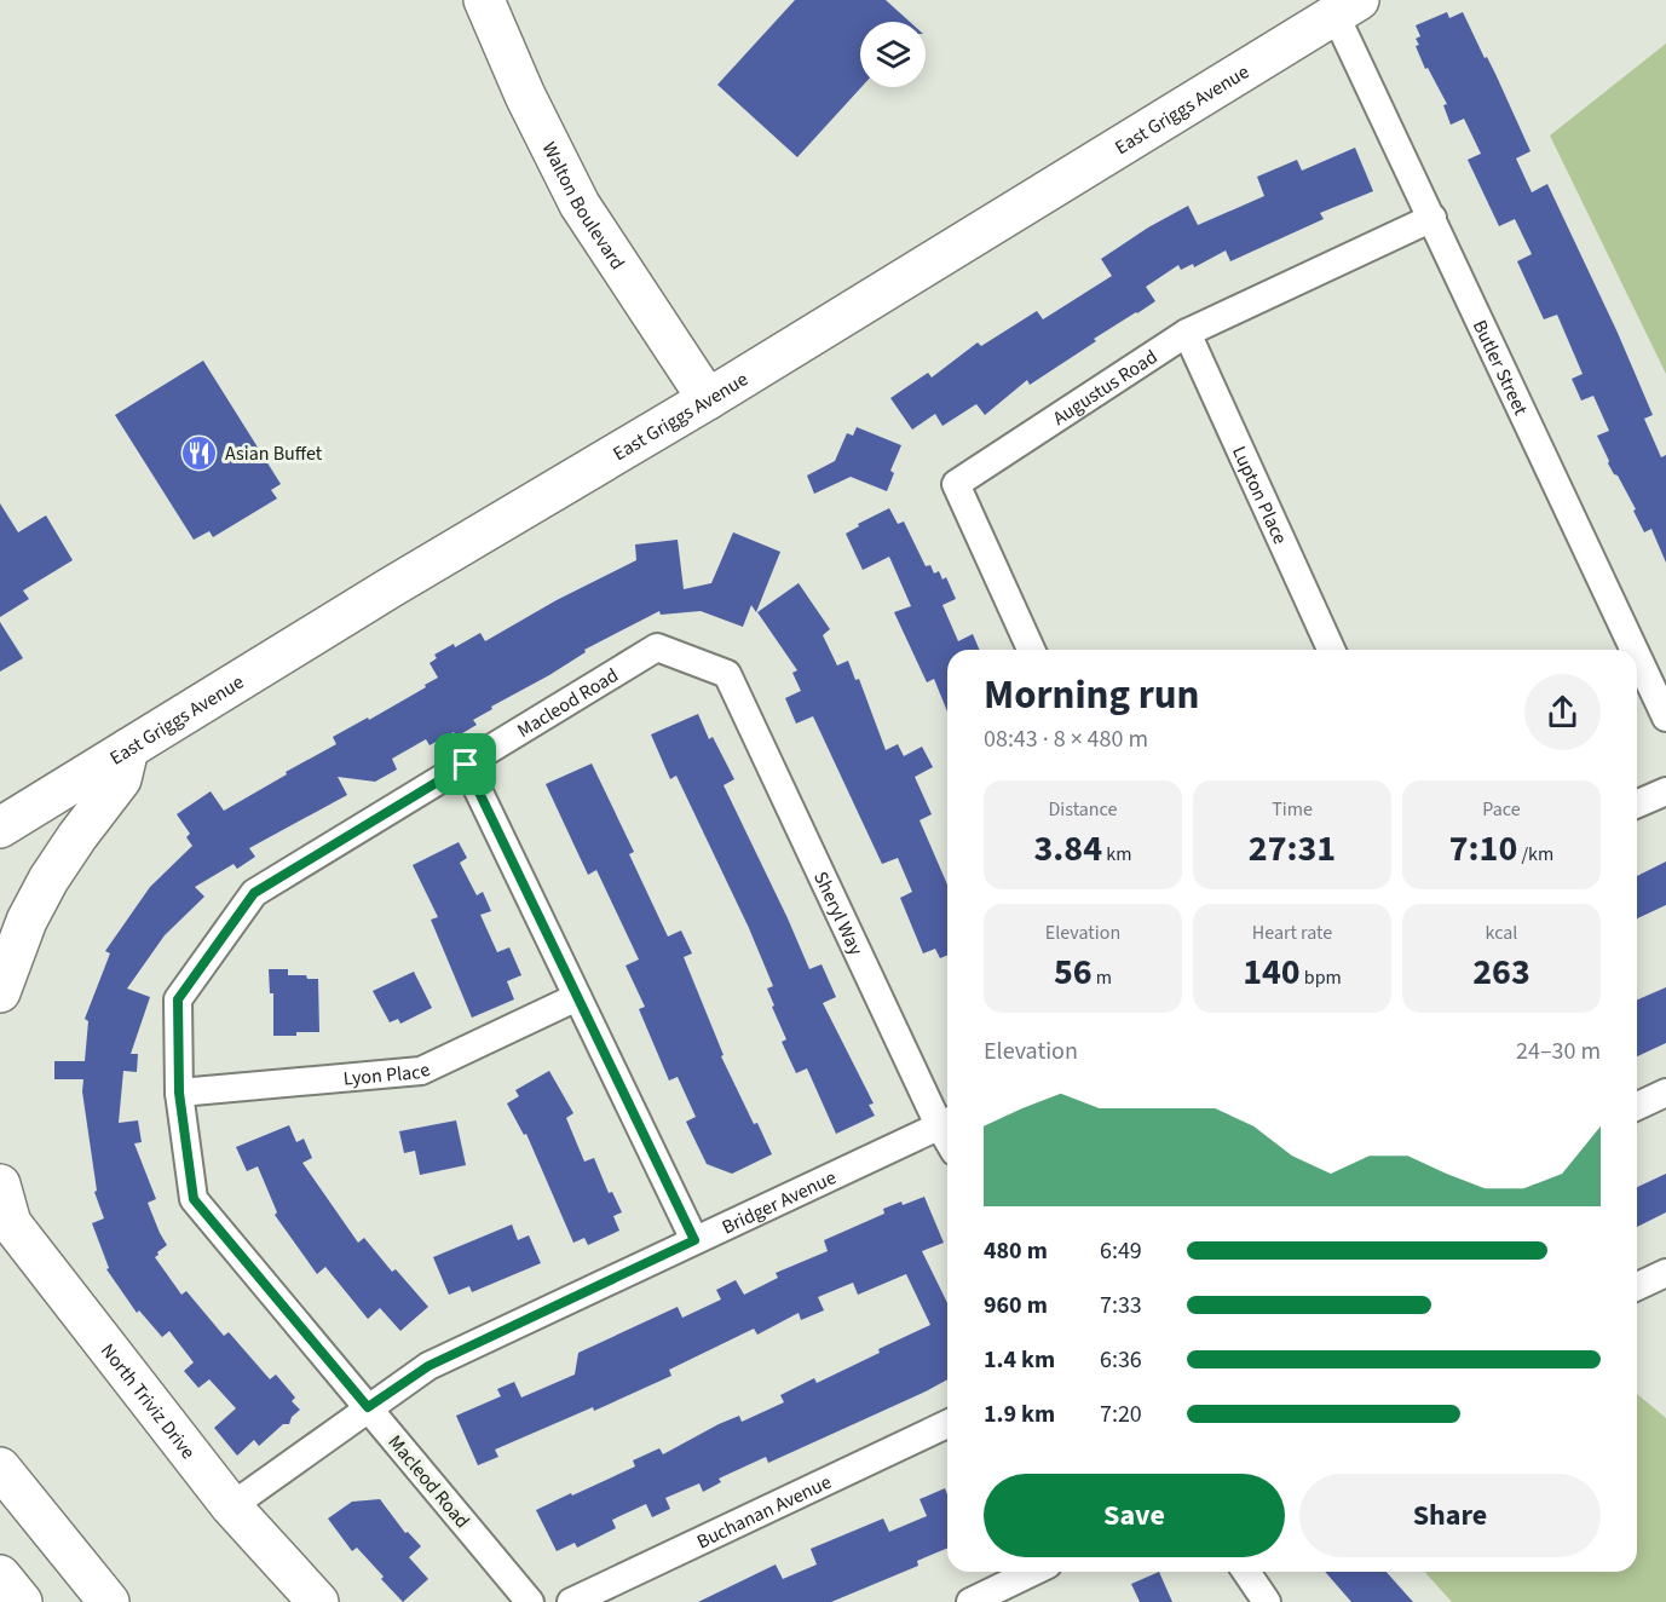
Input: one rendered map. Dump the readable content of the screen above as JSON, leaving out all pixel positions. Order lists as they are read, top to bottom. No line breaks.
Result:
{"streets":{"main road":["East Griggs Avenue","Walton Boulevard","North Triviz Drive"],"street":["Butler Street","Augustus Road","Lupton Place","Macleod Road","Sheryl Way","Lyon Place","Bridger Avenue","Buchanan Avenue"]},"crossings":[["East Griggs Avenue","Walton Boulevard"],["East Griggs Avenue","Butler Street"],["Butler Street","Augustus Road"],["Augustus Road","Lupton Place"],["Macleod Road","Sheryl Way"],["Macleod Road","Lyon Place"],["Macleod Road","Bridger Avenue"],["Sheryl Way","Bridger Avenue"],["Bridger Avenue","North Triviz Drive"]],"places":{"restaurant":["Asian Buffet"]},"page":{"heading":["Morning run","08:43 · 8 × 480 m"],"stats":[["Distance","3.84 km"],["Time","27:31"],["Pace","7:10 /km"],["Elevation","56 m"],["Heart rate","140 bpm"],["kcal","263"]],"chart":["Elevation","24–30 m"],"list":[{"name":"480 m","note":"6:49"},{"name":"960 m","note":"7:33"},{"name":"1.4 km","note":"6:36"},{"name":"1.9 km","note":"7:20"}],"buttons":["Save","Share"]}}
